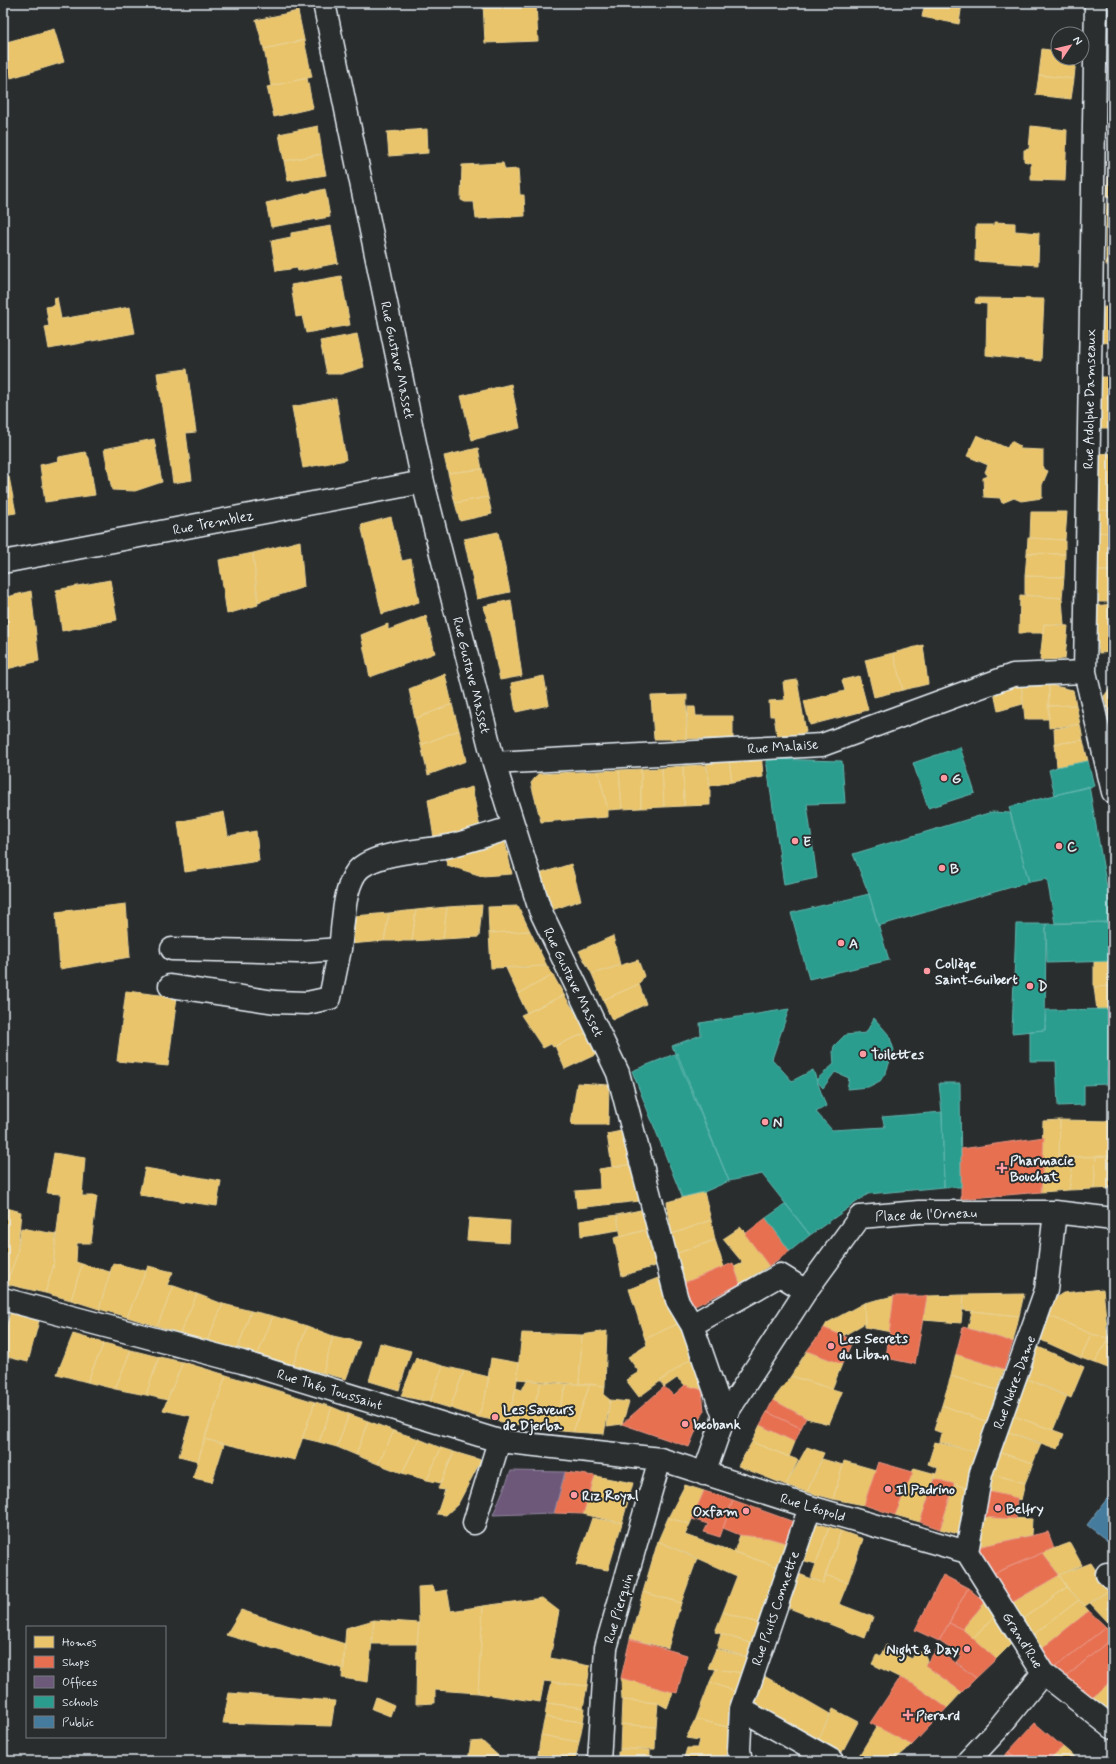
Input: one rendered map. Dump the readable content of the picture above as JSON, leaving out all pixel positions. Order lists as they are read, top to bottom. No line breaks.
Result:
{"streets":{"street":["Rue Gustave Masset","Rue Adolphe Damseaux","Rue Tremblez","Rue Malaise","Place de l'Orneau","Rue Notre-Dame","Rue Théo Toussaint","Rue Léopold","Rue Pierquin","Rue Puits Connette","Grand'Rue"]},"crossings":[["Rue Gustave Masset","Rue Tremblez"],["Rue Gustave Masset","Rue Malaise"],["Rue Adolphe Damseaux","Rue Malaise"],["Place de l'Orneau","Rue Notre-Dame"],["Place de l'Orneau","Rue Léopold"],["Rue Notre-Dame","Rue Léopold"],["Rue Notre-Dame","Grand'Rue"],["Rue Théo Toussaint","Rue Léopold"],["Rue Théo Toussaint","Rue Pierquin"],["Rue Léopold","Rue Pierquin"],["Rue Léopold","Rue Puits Connette"],["Rue Léopold","Grand'Rue"]],"places":{"other":["G","E","C","B","A","Collège Saint-Guibert","D","Toilettes","N","Les Secrets du Liban","Les Saveurs de Djerba","beobank","Il Padrino","Riz Royal","Belfry","Oxfam","Night & Day"],"health":["Pharmacie Bouchat","Pierard"]},"legend":["Homes","Shops","Offices","Schools","Public"],"north":"top right"}
